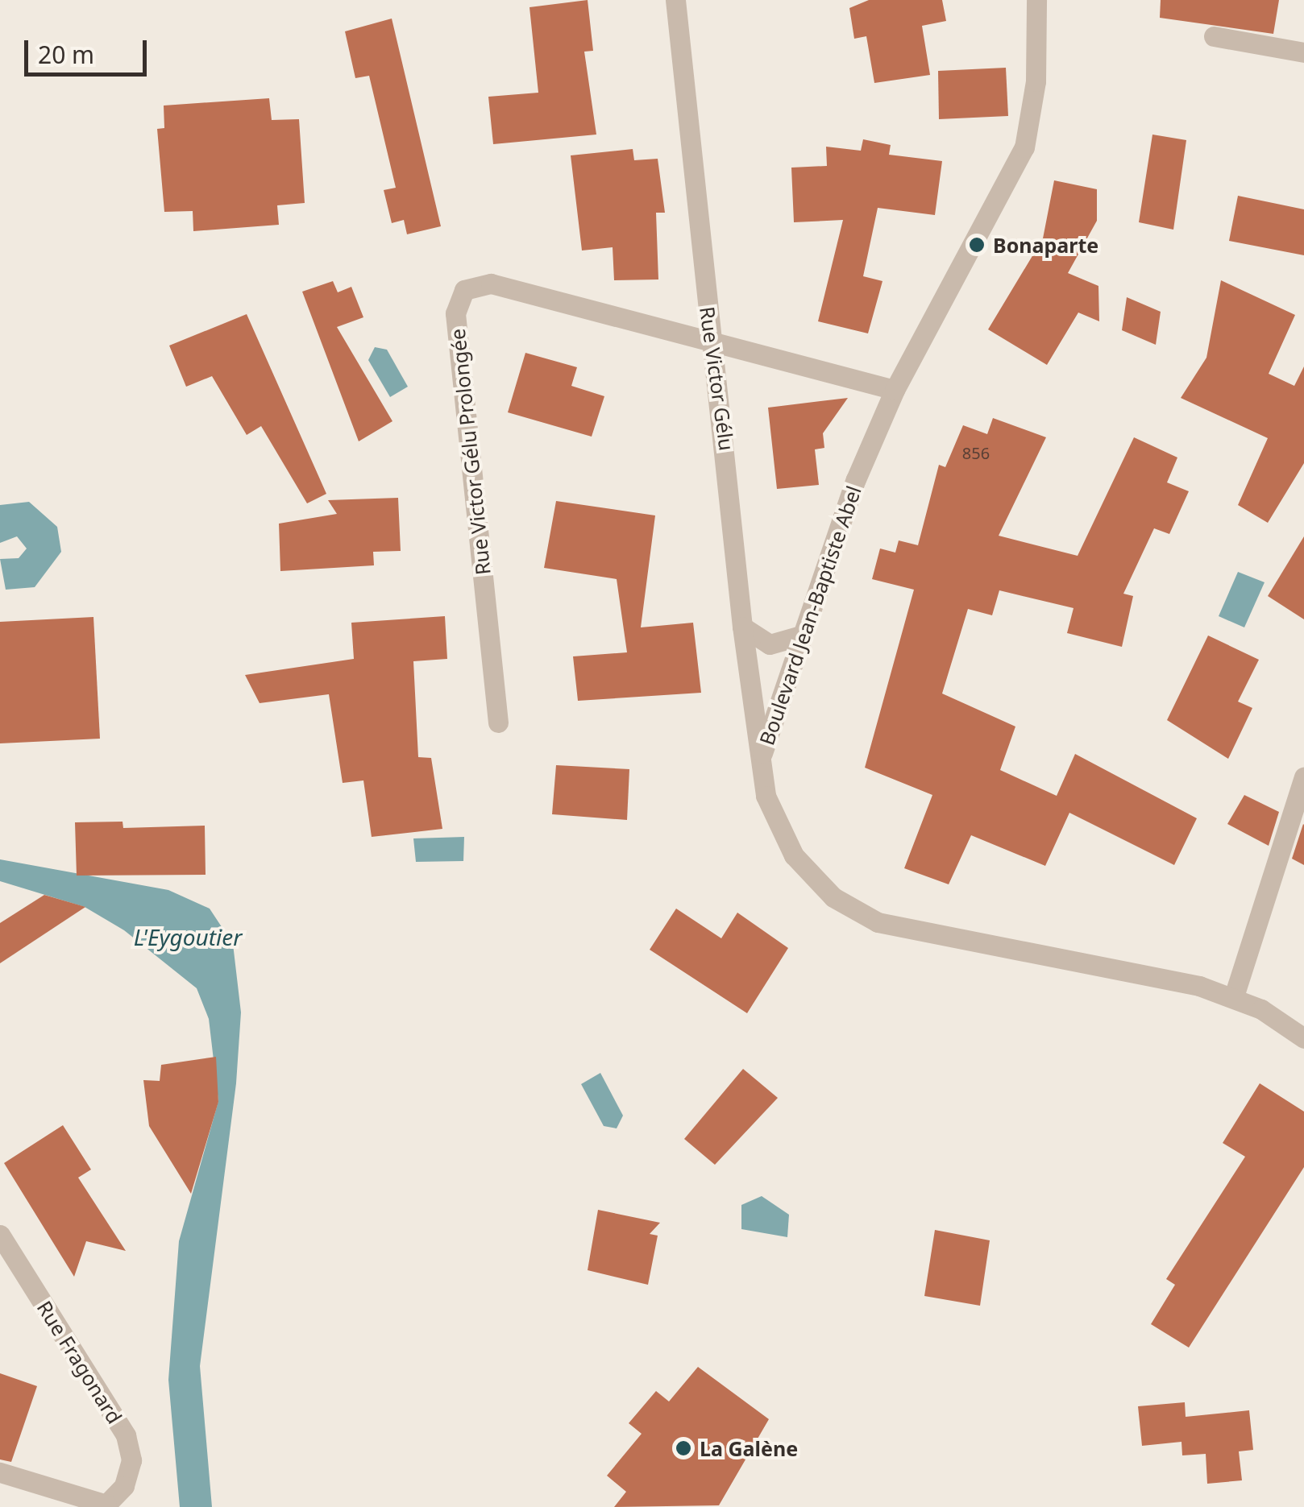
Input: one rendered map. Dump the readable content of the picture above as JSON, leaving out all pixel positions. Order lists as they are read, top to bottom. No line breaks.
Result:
{"streets":{"street":["Rue Victor Gélu","Rue Victor Gélu Prolongée","Boulevard Jean-Baptiste Abel","Rue Fragonard"]},"crossings":[["Rue Victor Gélu","Rue Victor Gélu Prolongée"],["Rue Victor Gélu","Boulevard Jean-Baptiste Abel"],["Rue Victor Gélu Prolongée","Boulevard Jean-Baptiste Abel"]],"water":["L'Eygoutier"],"places":["Bonaparte","La Galène"],"house_numbers":["856"],"scale_bar":"20 m"}
